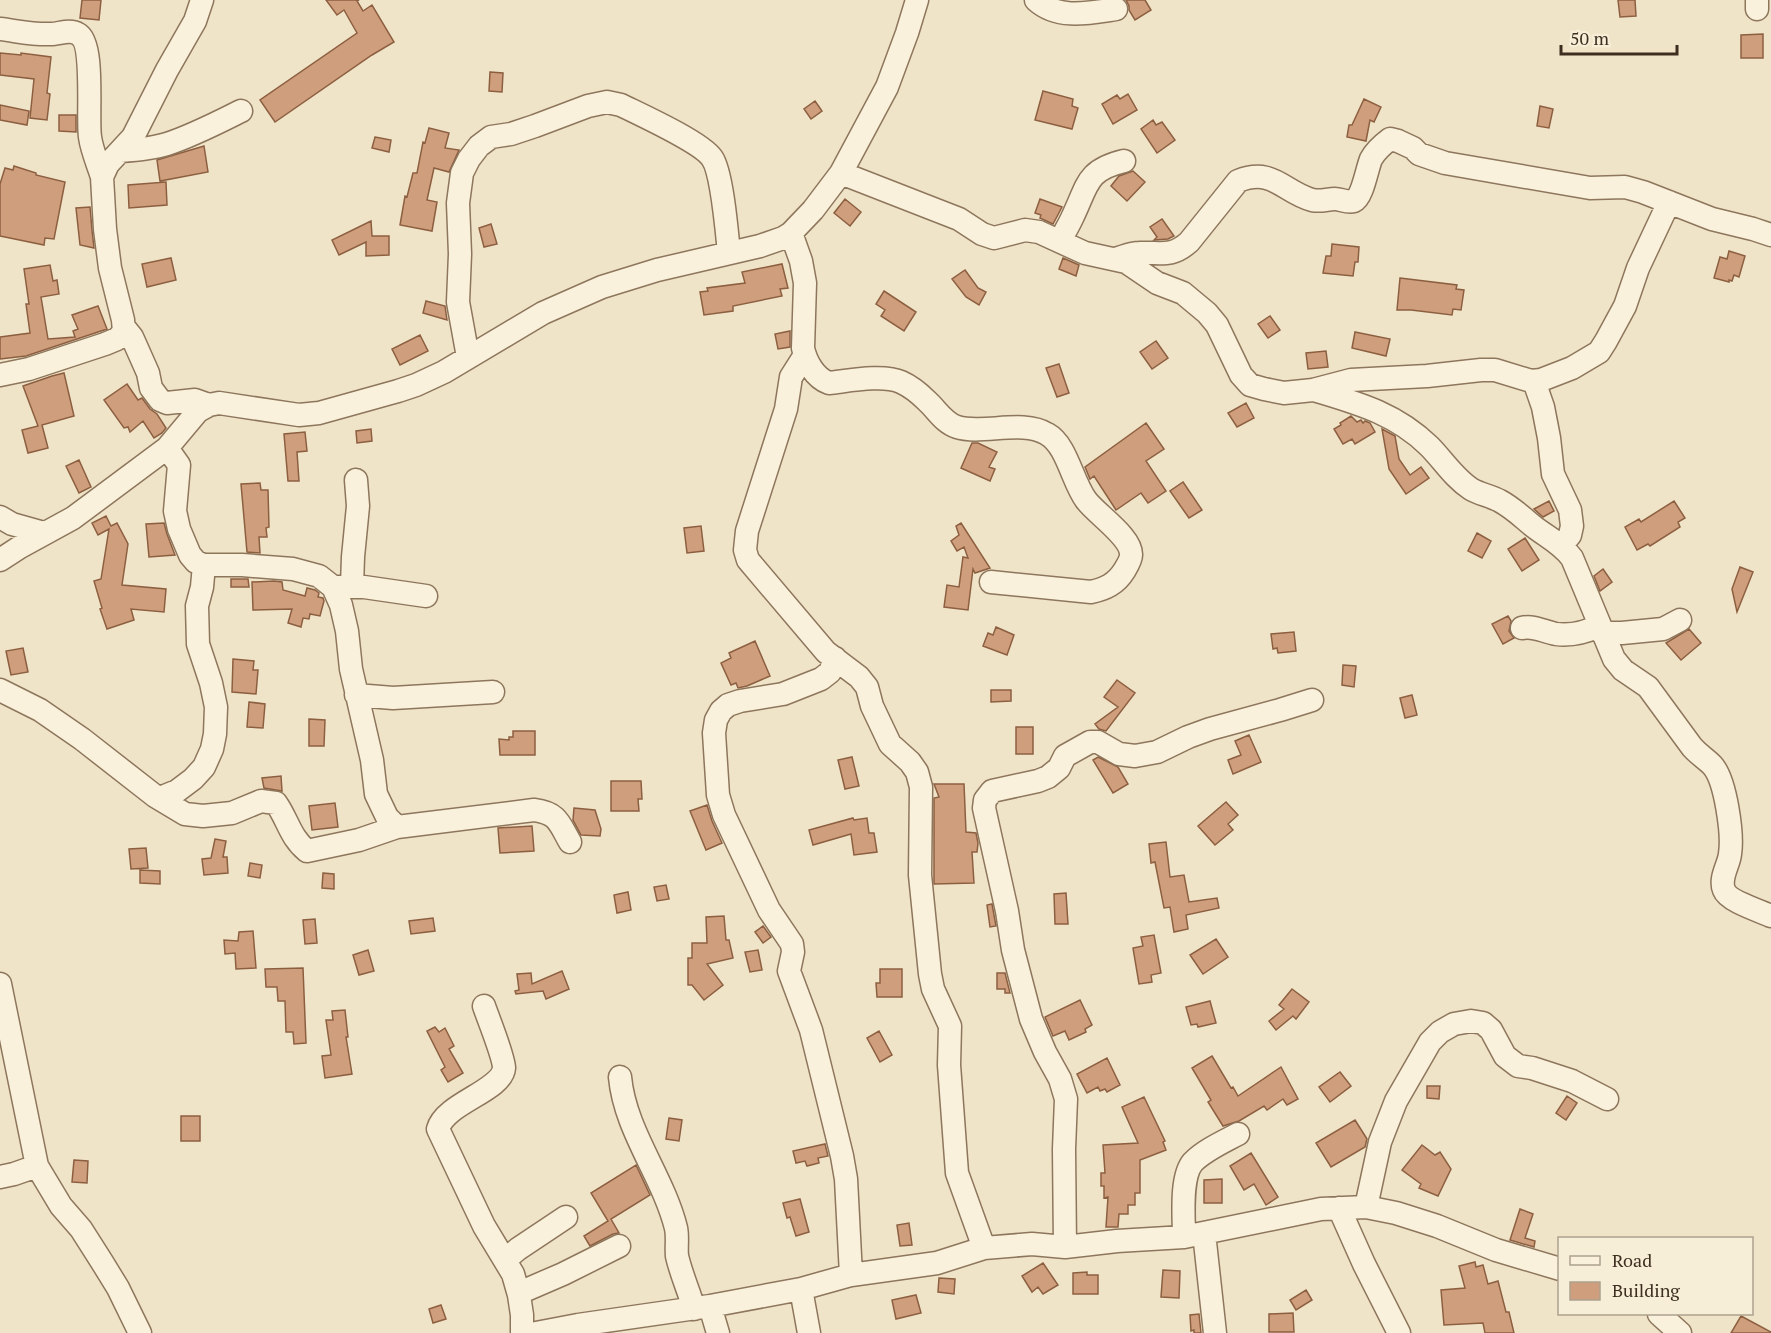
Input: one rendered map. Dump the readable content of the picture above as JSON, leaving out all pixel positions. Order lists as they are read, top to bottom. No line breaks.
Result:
{"legend":["Road","Building"],"scale_bar":"50 m"}
